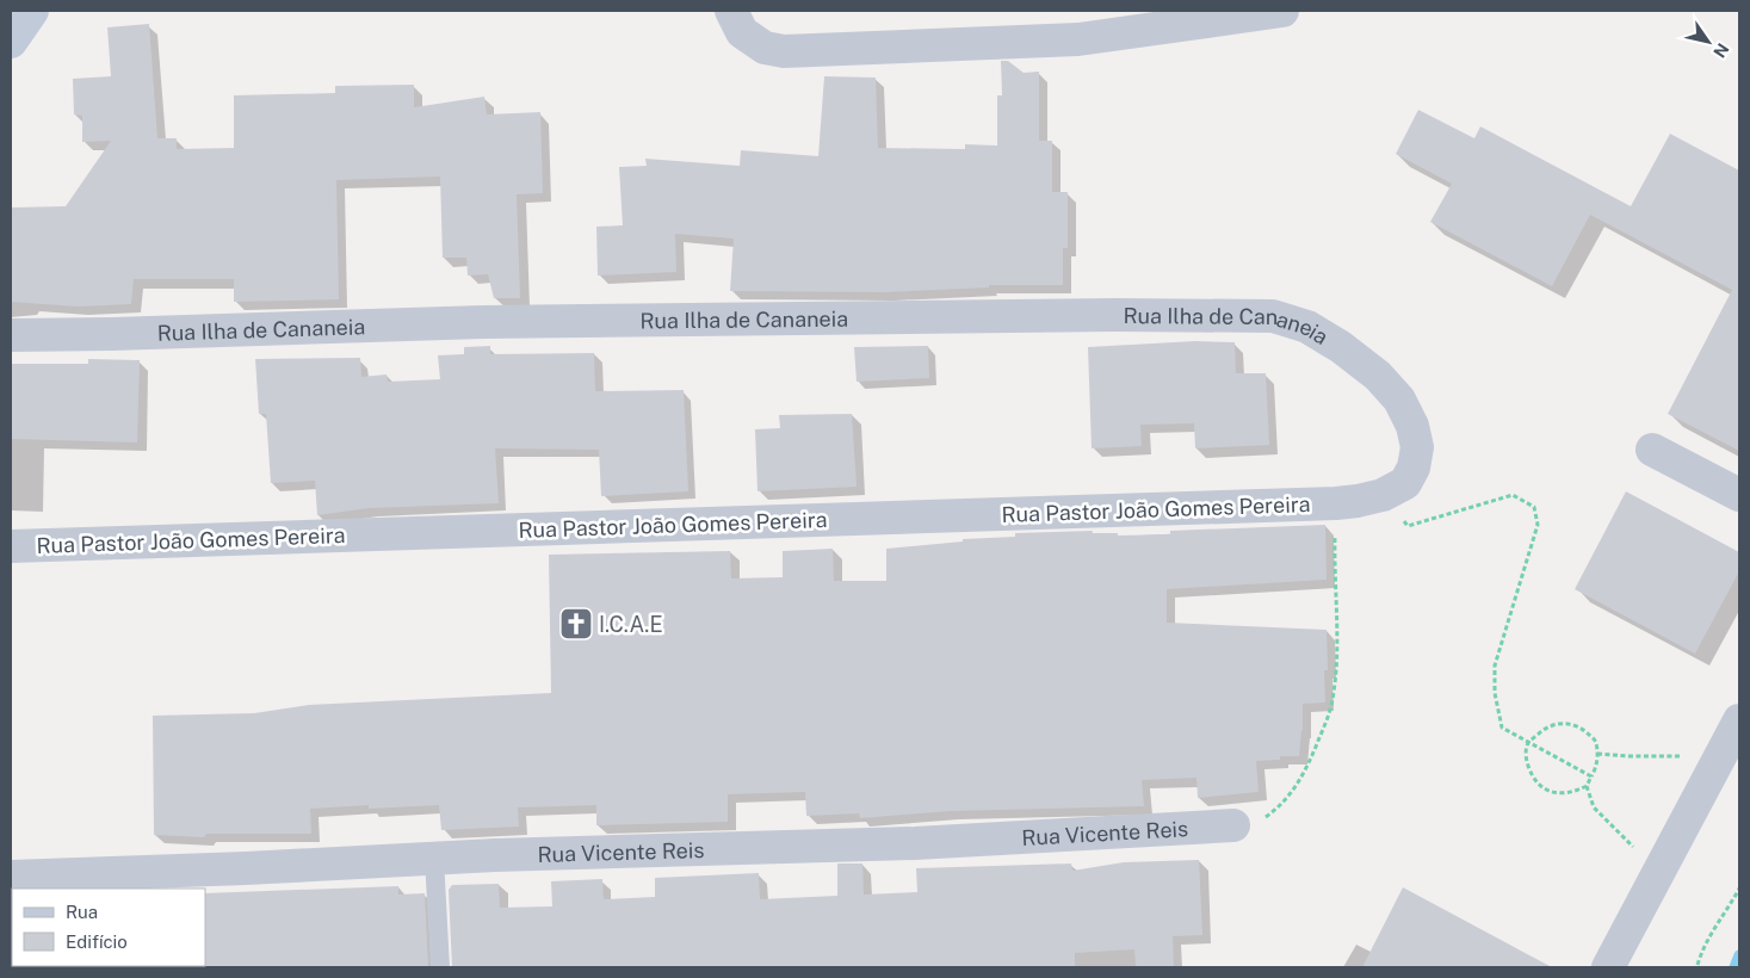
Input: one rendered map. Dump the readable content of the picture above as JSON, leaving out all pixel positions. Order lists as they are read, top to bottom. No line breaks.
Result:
{"streets":{"street":["Rua Ilha de Cananeia","Rua Pastor João Gomes Pereira","Rua Vicente Reis"]},"crossings":[["Rua Ilha de Cananeia","Rua Pastor João Gomes Pereira"]],"places":{"church":["I.C.A.E"]},"legend":["Rua","Edifício"],"north":"bottom right"}
